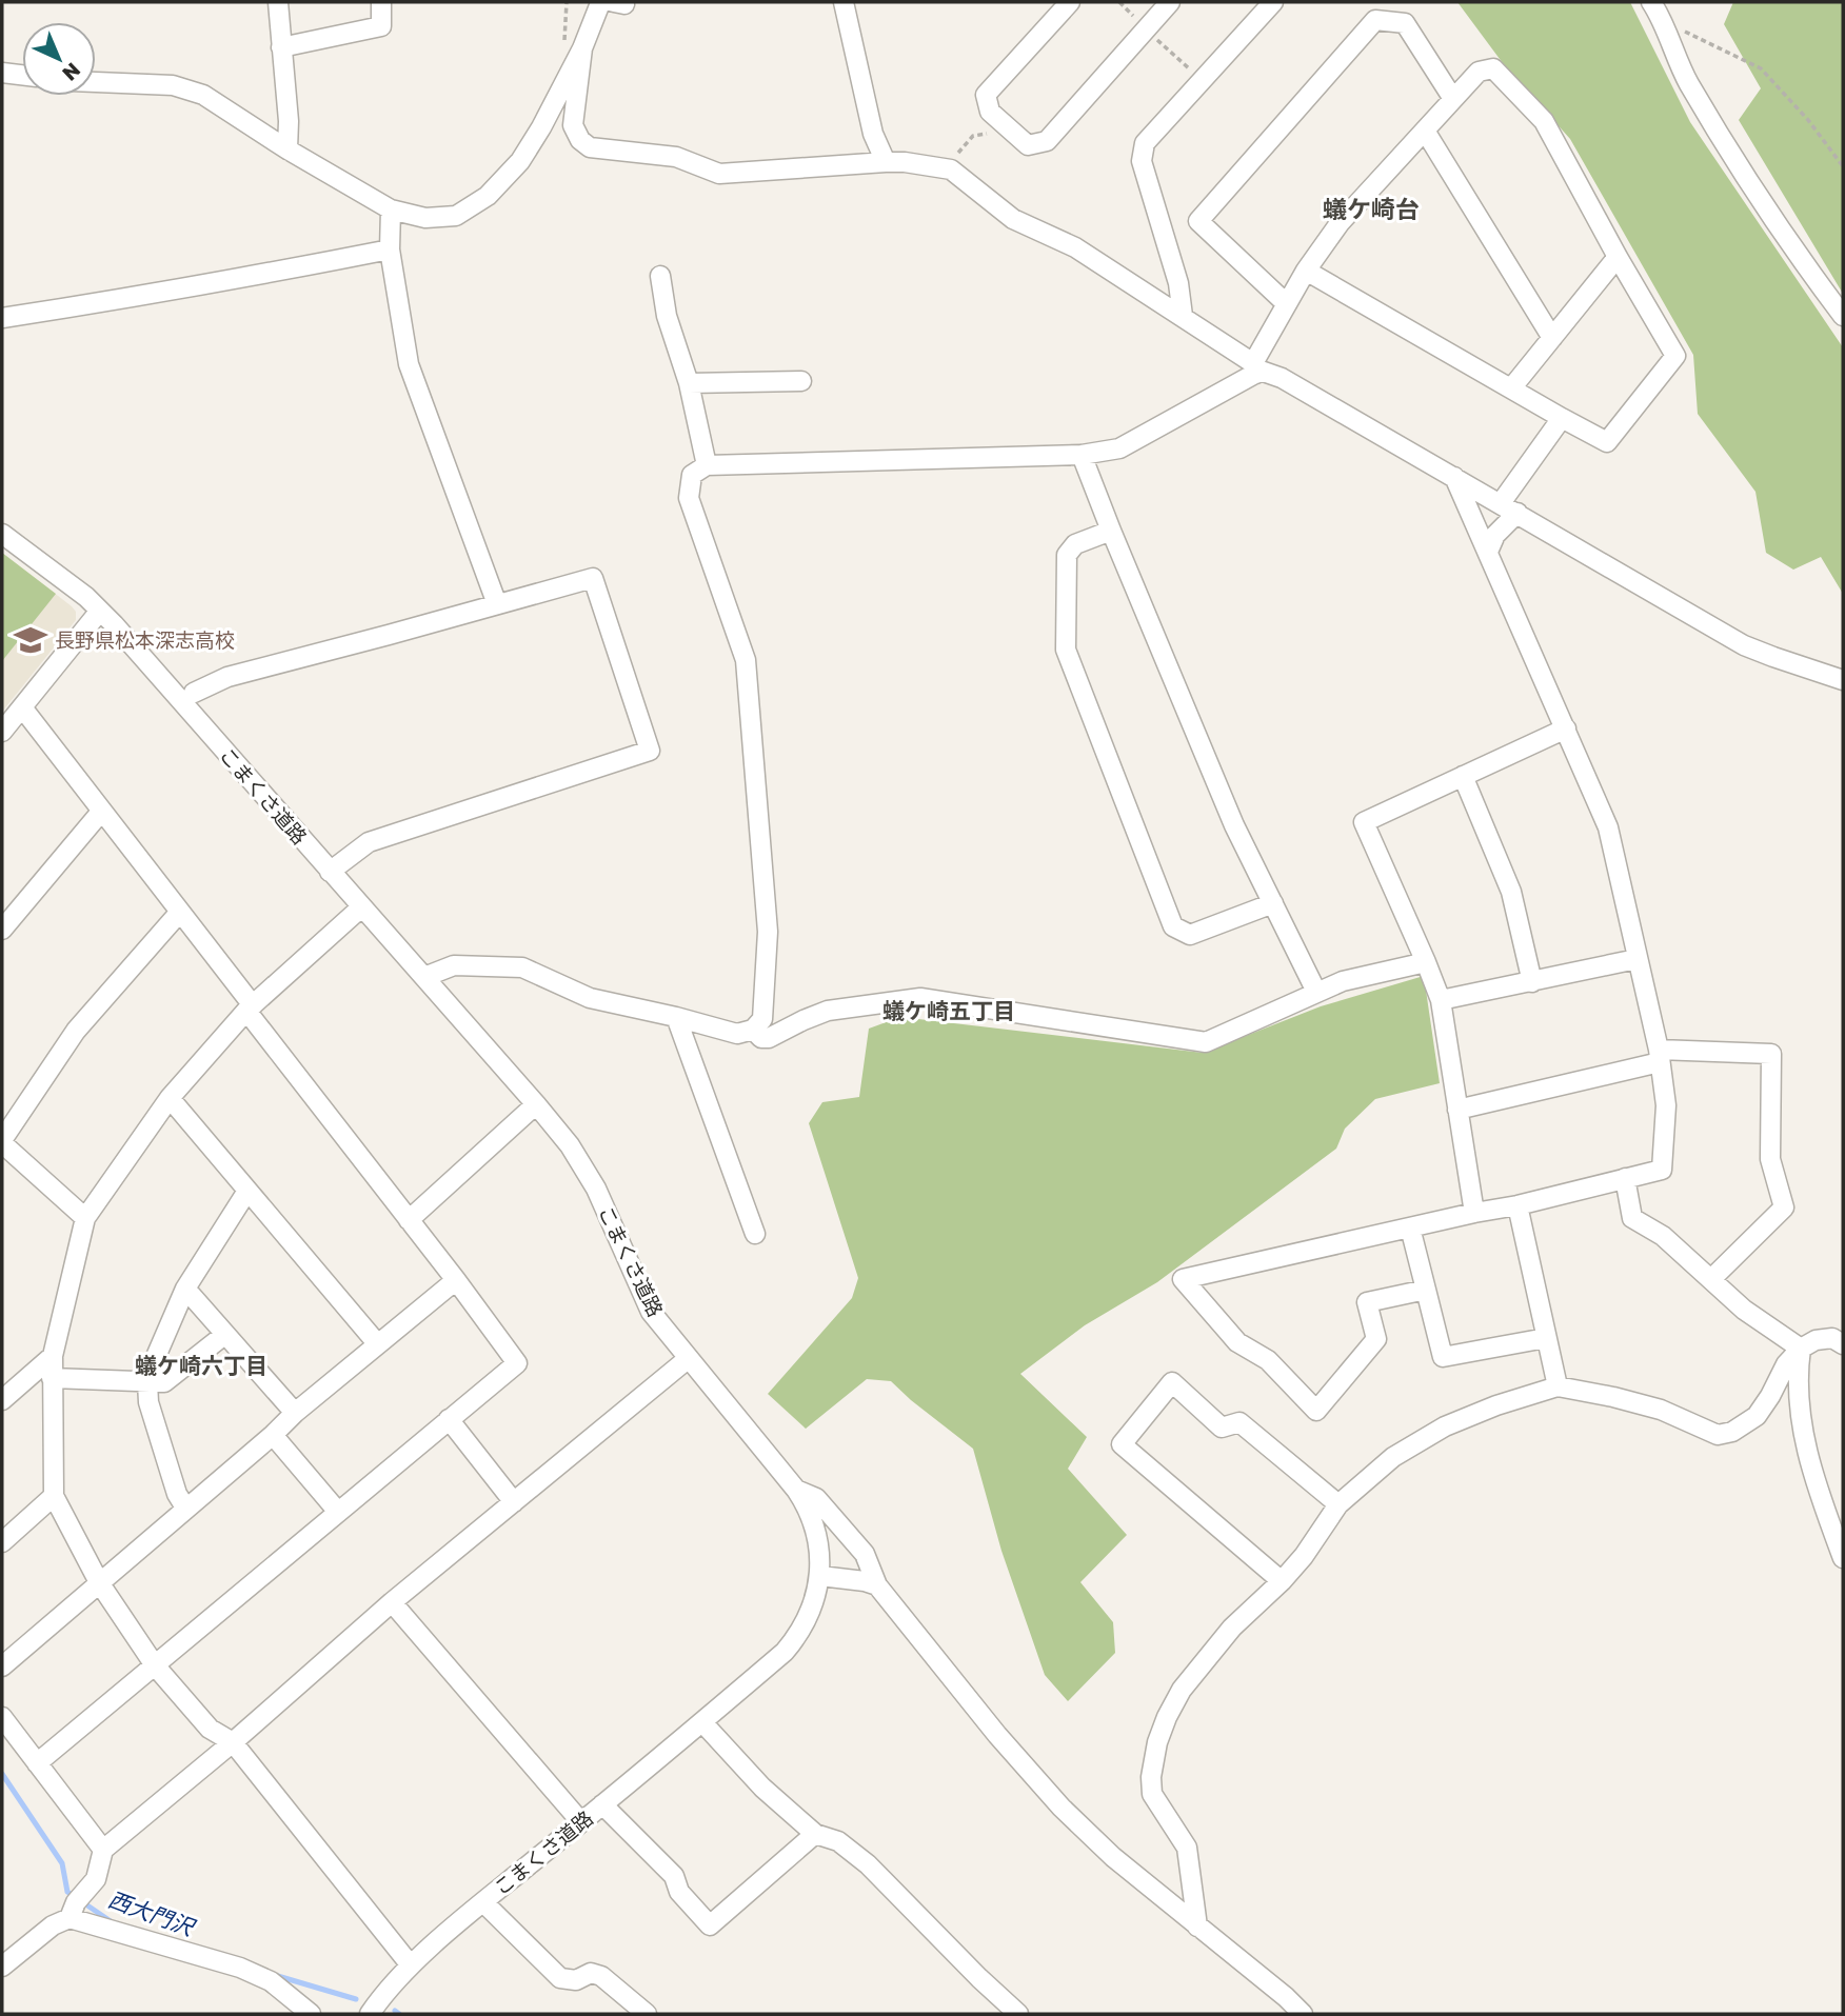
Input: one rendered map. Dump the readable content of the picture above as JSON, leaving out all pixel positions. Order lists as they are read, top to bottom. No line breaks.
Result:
{"streets":{"street":["こまくさ道路"]},"districts":["蟻ケ崎台","蟻ケ崎五丁目","蟻ケ崎六丁目"],"water":["西大門沢"],"places":{"school or university":["長野県松本深志高校"]},"north":"bottom right"}
